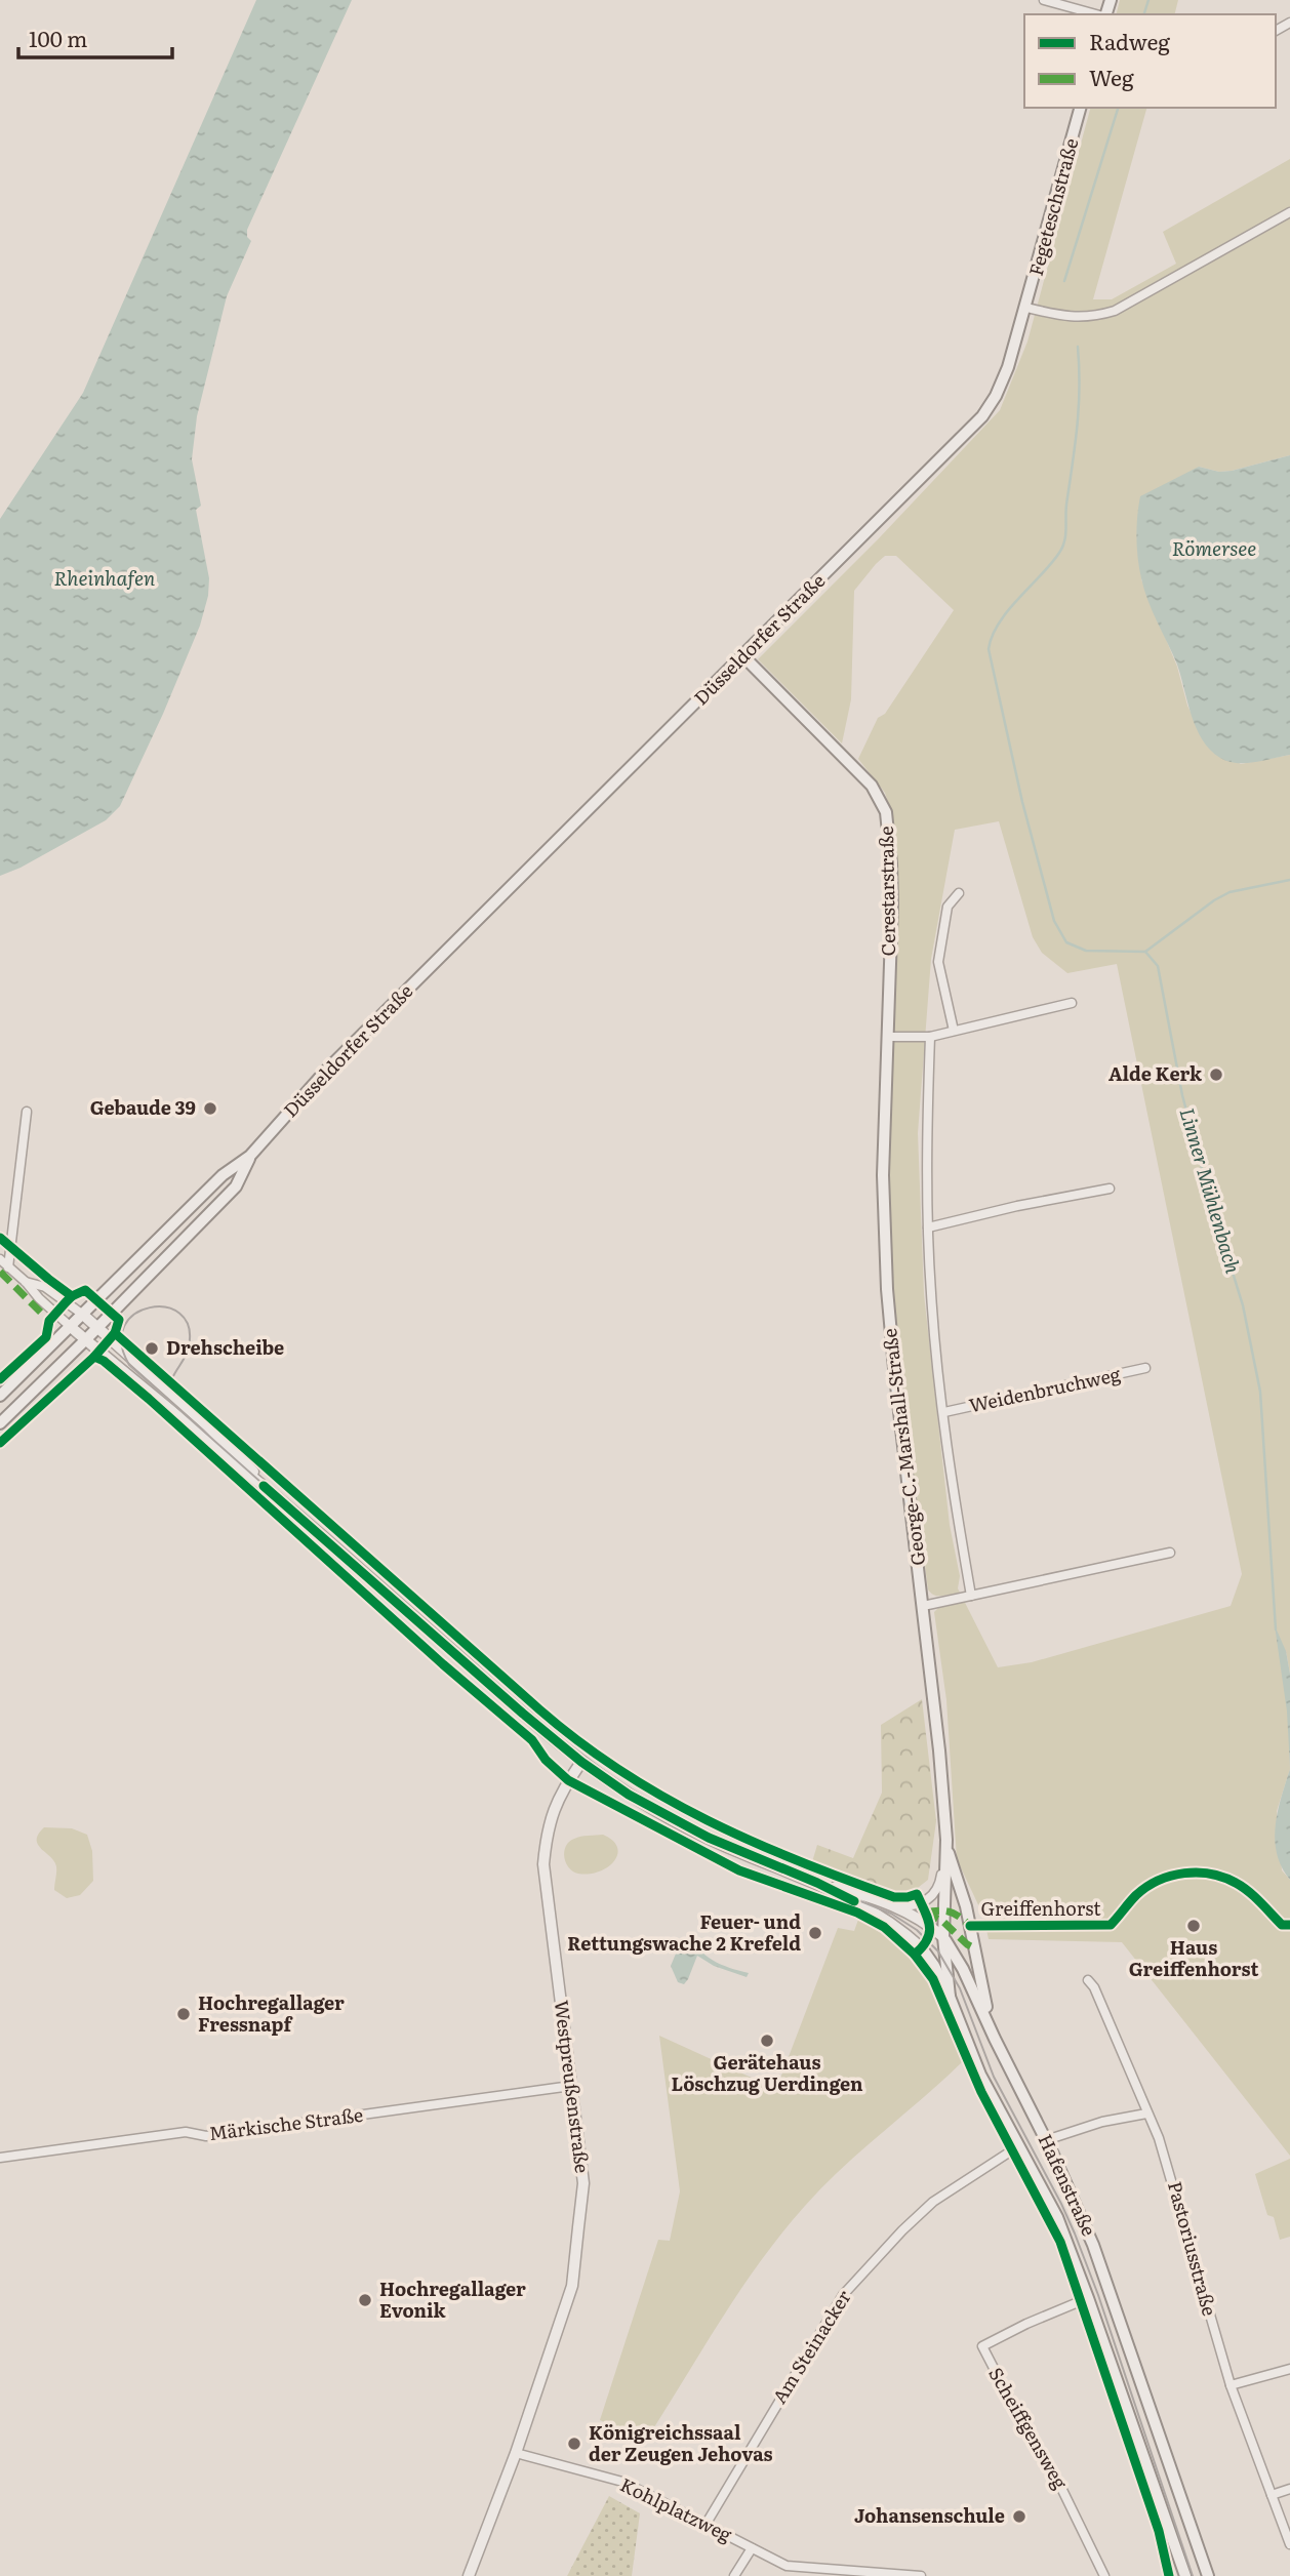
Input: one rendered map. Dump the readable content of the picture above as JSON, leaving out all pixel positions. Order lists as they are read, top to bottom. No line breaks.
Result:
{"streets":{"main road":["Fegeteschstraße","Düsseldorfer Straße","Cerestarstraße","George-C.-Marshall-Straße","Hafenstraße"],"street":["Weidenbruchweg","Greiffenhorst","Westpreußenstraße","Märkische Straße","Pastoriusstraße","Am Steinacker","Scheiffgensweg","Kohlplatzweg"]},"crossings":[["Fegeteschstraße","Düsseldorfer Straße"],["Düsseldorfer Straße","Cerestarstraße"],["Düsseldorfer Straße","Hafenstraße"],["Cerestarstraße","George-C.-Marshall-Straße"],["George-C.-Marshall-Straße","Hafenstraße"],["Westpreußenstraße","Märkische Straße"],["Westpreußenstraße","Hafenstraße"],["Westpreußenstraße","Kohlplatzweg"],["Hafenstraße","Am Steinacker"],["Hafenstraße","Scheiffgensweg"],["Am Steinacker","Kohlplatzweg"]],"water":["Römersee","Rheinhafen","Linner Mühlenbach"],"places":["Alde Kerk","Gebaude 39","Drehscheibe","Haus Greiffenhorst","Feuer- und Rettungswache 2 Krefeld","Hochregallager Fressnapf","Gerätehaus Löschzug Uerdingen","Hochregallager Evonik","Königreichssaal der Zeugen Jehovas","Johansenschule"],"legend":["Radweg","Weg"],"scale_bar":"100 m"}
